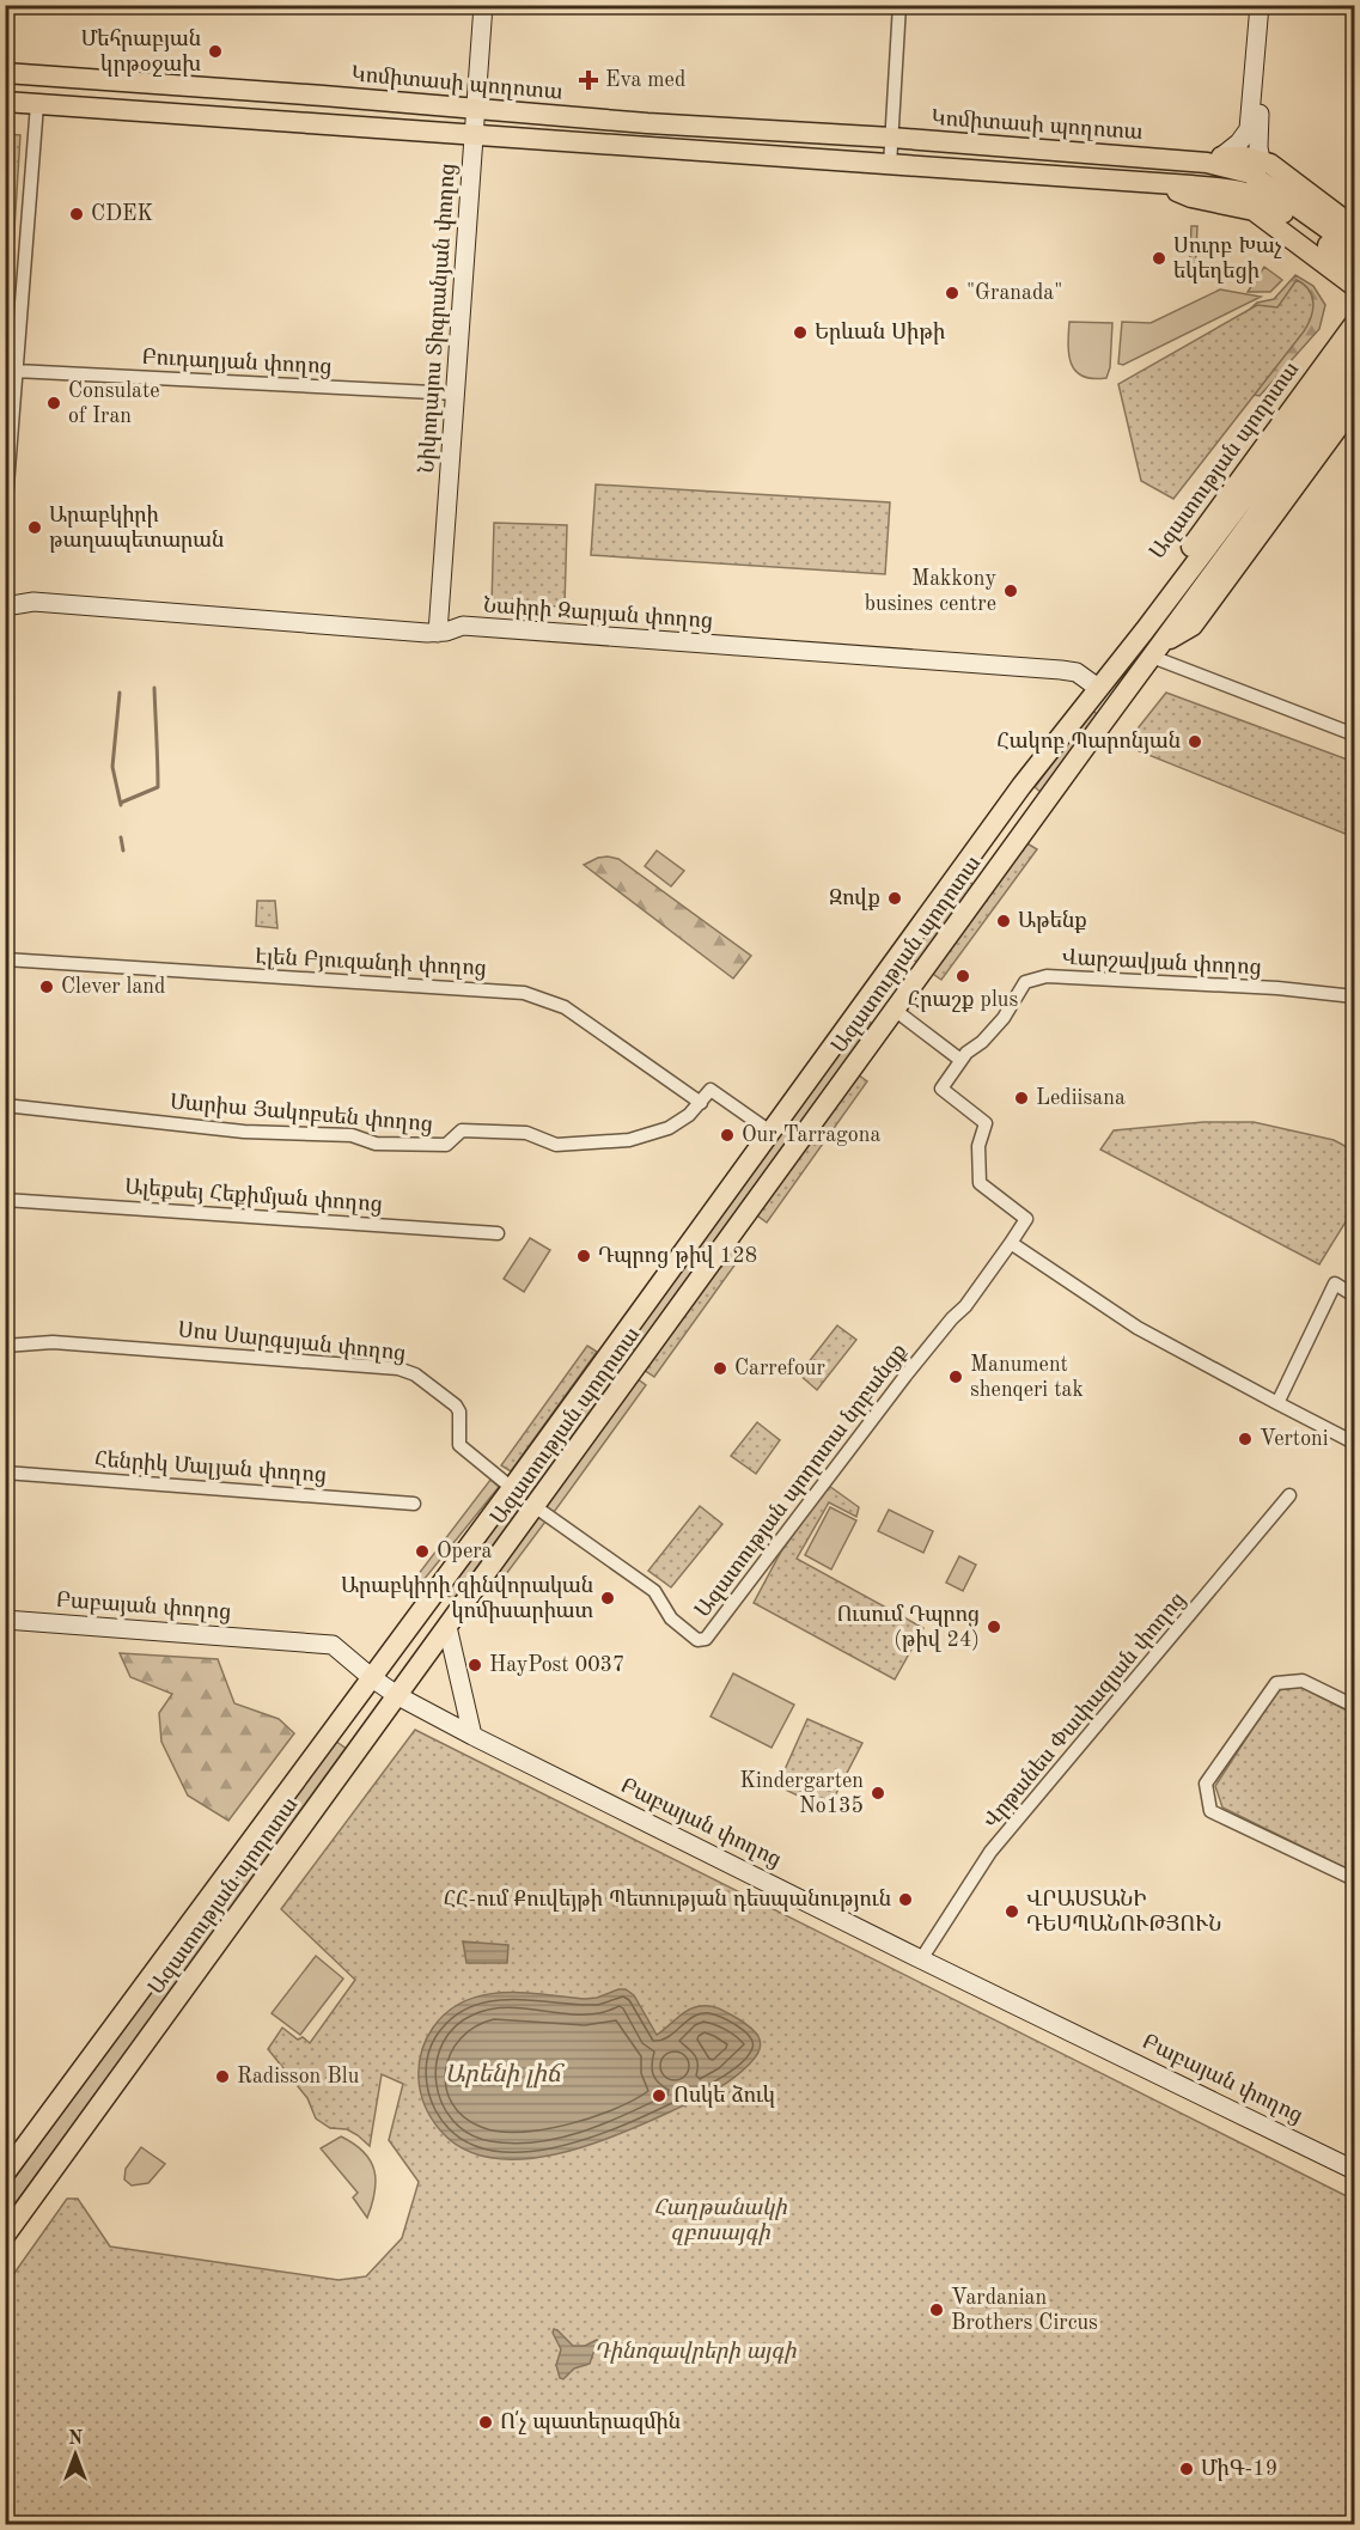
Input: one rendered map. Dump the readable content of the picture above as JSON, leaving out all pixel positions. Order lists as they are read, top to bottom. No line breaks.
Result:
{"streets":{"main road":["Կոմիտասի պողոտա","Ազատության պողոտա"],"street":["Նիկողայոս Տիգրանյան փողոց","Բուդաղյան փողոց","Նաիրի Զարյան փողոց","Էլեն Բյուզանդի փողոց","Վարշավյան փողոց","Մարիա Յակոբսեն փողոց","Ալեքսեյ Հեքիմյան փողոց","Սոս Սարգսյան փողոց","Հենրիկ Մալյան փողոց","Ազատության պողոտա նրբանցք","Բաբայան փողոց","Վրթանես Փափազյան փողոց"]},"crossings":[["Կոմիտասի պողոտա","Նիկողայոս Տիգրանյան փողոց"],["Նիկողայոս Տիգրանյան փողոց","Բուդաղյան փողոց"],["Նիկողայոս Տիգրանյան փողոց","Նաիրի Զարյան փողոց"],["Ազատության պողոտա","Նաիրի Զարյան փողոց"],["Ազատության պողոտա","Սոս Սարգսյան փողոց"],["Ազատության պողոտա","Ազատության պողոտա նրբանցք"],["Ազատության պողոտա","Բաբայան փողոց"],["Էլեն Բյուզանդի փողոց","Մարիա Յակոբսեն փողոց"],["Բաբայան փողոց","Վրթանես Փափազյան փողոց"]],"water":["Արենի լիճ"],"parks":["Հաղթանակի զբոսայգի","Դինոզավրերի այգի"],"places":{"other":["Մեհրաբյան կրթօջախ","CDEK","Սուրբ Խաչ եկեղեցի","\"Granada\"","Երևան Սիթի","Consulate of Iran","Արաբկիրի թաղապետարան","Makkony busines centre","Հակոբ Պարոնյան","Զովք","Աթենք","Հրաշք plus","Clever land","Lediisana","Our Tarragona","Դպրոց թիվ 128","Carrefour","Manument shenqeri tak","Vertoni","Opera","Արաբկիրի զինվորական կոմիսարիատ","Ուսում Դպրոց (թիվ 24)","HayPost 0037","Kindergarten No135","ՀՀ-ում Քուվեյթի Պետության դեսպանություն","ՎՐԱՍՏԱՆԻ ԴԵՍՊԱՆՈՒԹՅՈՒՆ","Radisson Blu","Ոսկե ձուկ","Vardanian Brothers Circus","Ո՛չ պատերազմին","ՄիԳ-19"],"health":["Eva med"]},"north":"top"}
